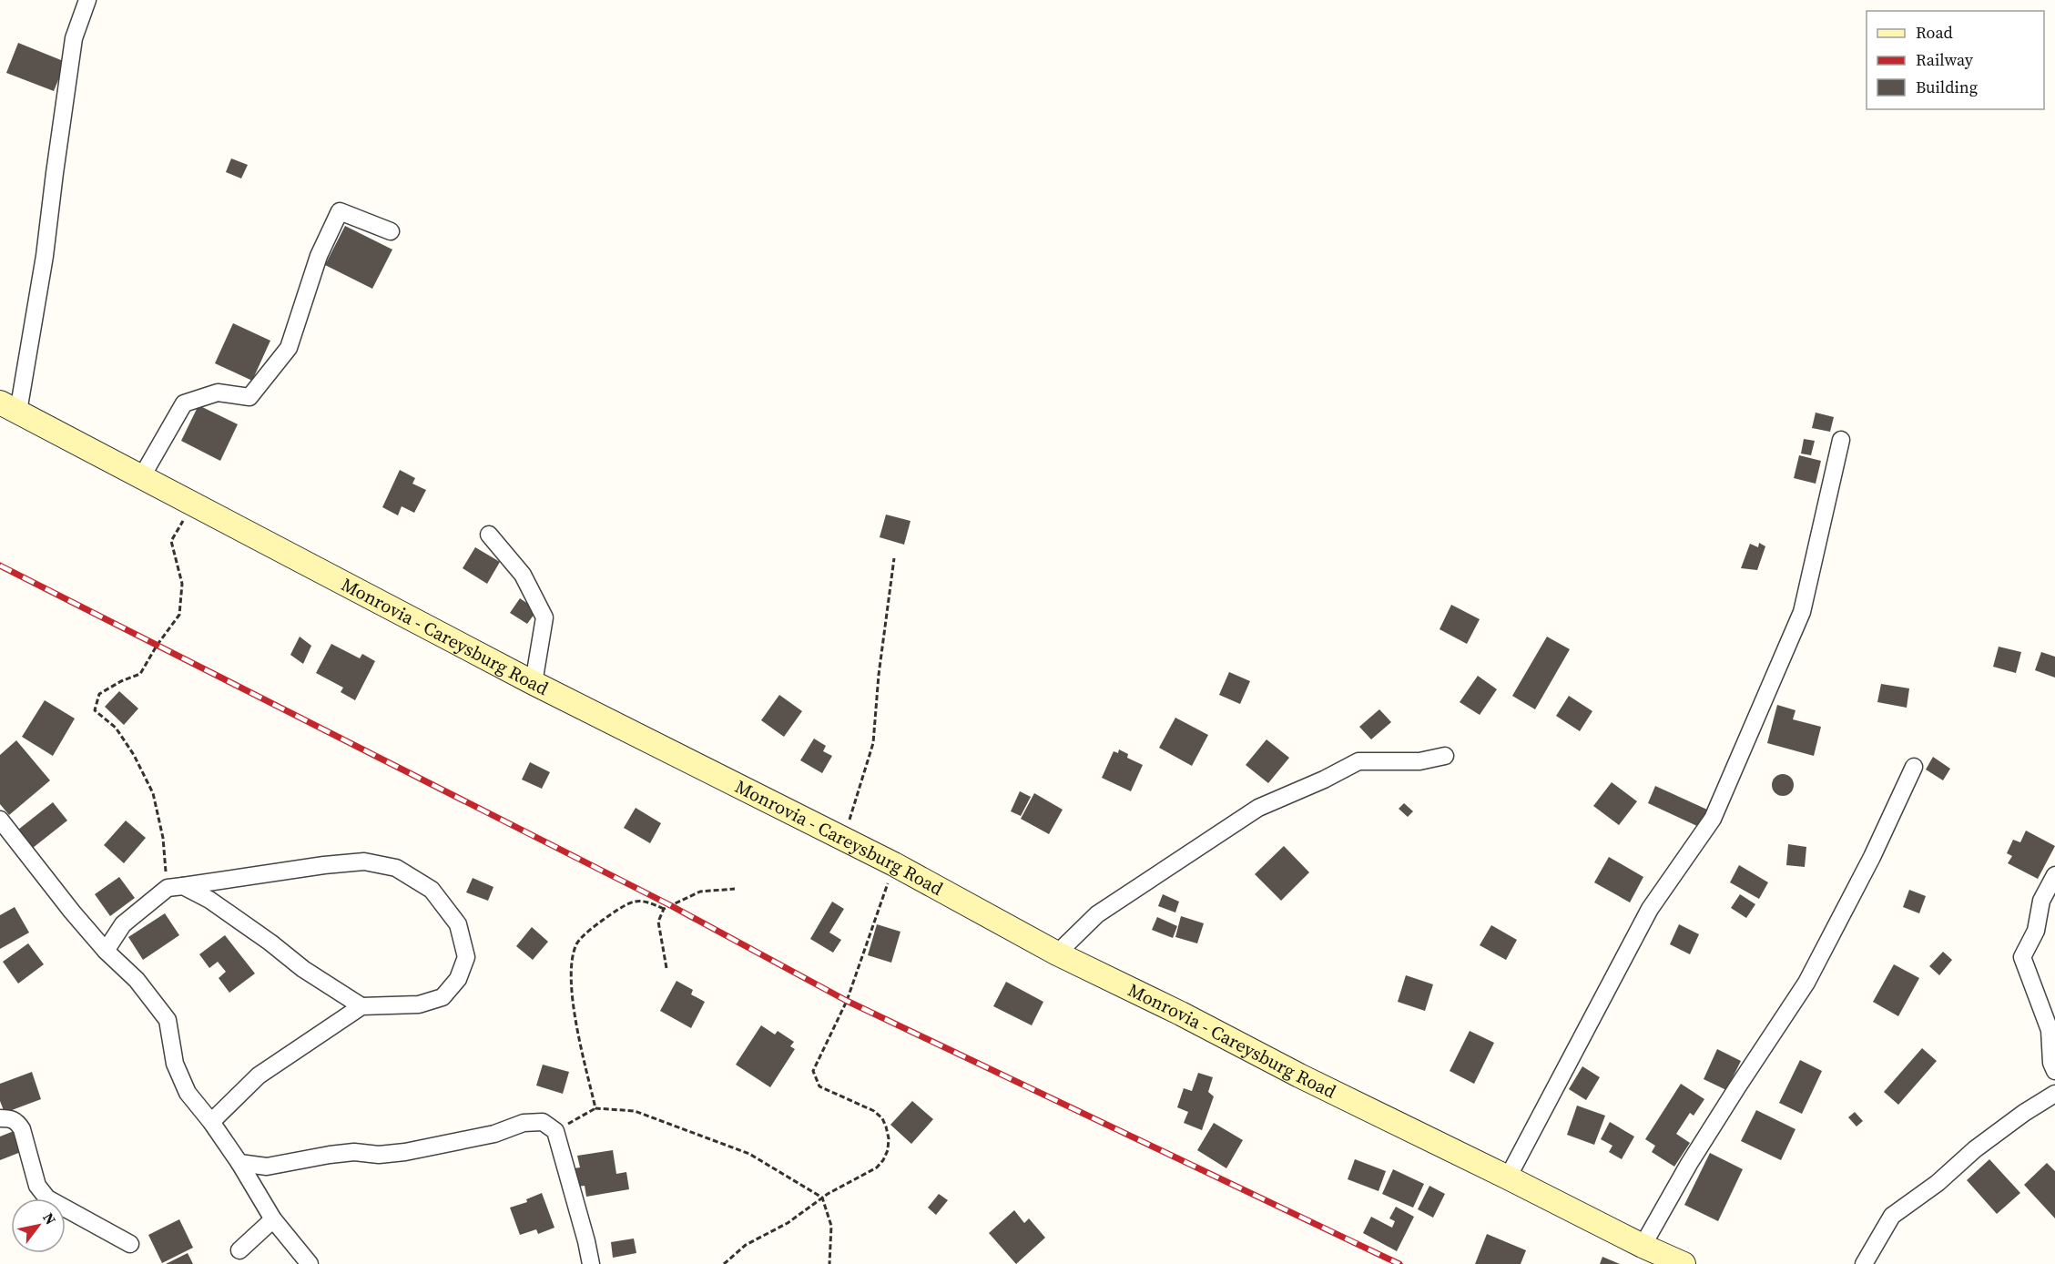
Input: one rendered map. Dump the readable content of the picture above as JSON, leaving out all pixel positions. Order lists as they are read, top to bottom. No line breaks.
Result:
{"streets":{"main road":["Monrovia - Careysburg Road"]},"legend":["Road","Railway","Building"],"north":"top right"}
